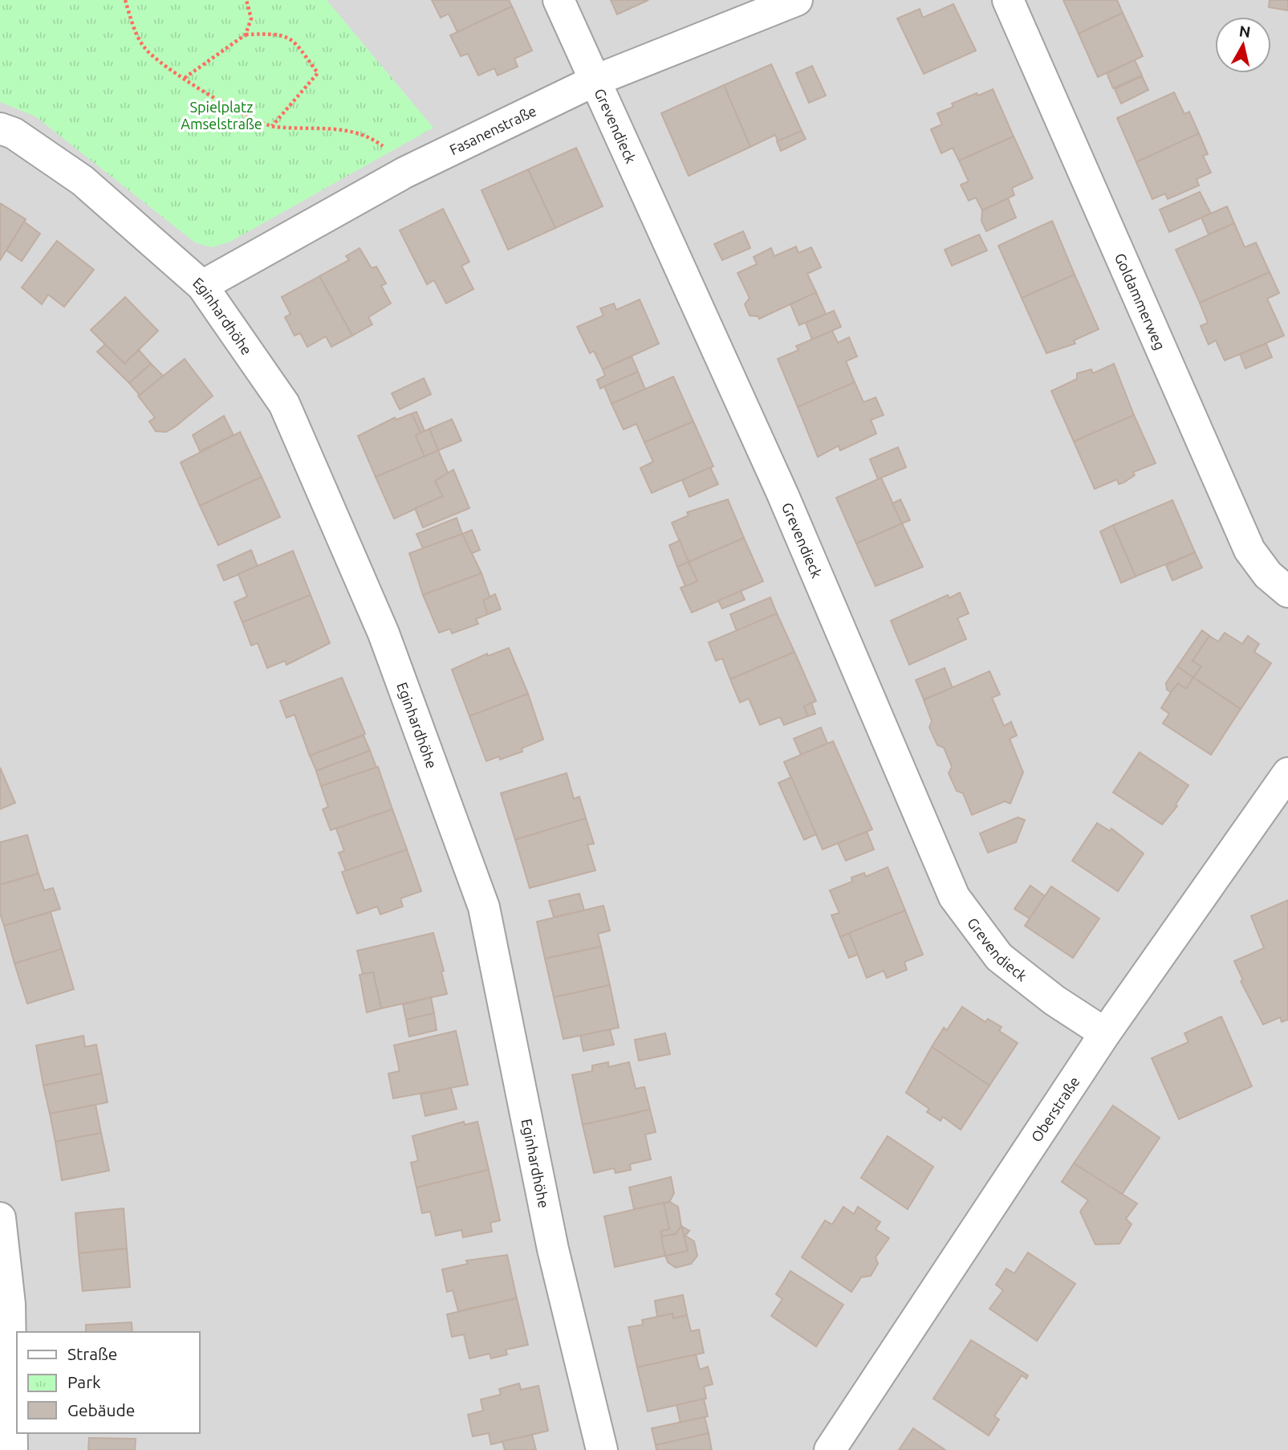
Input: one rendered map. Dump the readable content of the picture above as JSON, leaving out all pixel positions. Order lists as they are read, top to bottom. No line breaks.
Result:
{"streets":{"street":["Grevendieck","Fasanenstraße","Goldammerweg","Eginhardhöhe","Oberstraße"]},"crossings":[["Grevendieck","Fasanenstraße"],["Grevendieck","Oberstraße"],["Fasanenstraße","Eginhardhöhe"]],"parks":["Spielplatz Amselstraße"],"legend":["Straße","Park","Gebäude"],"north":"top"}
